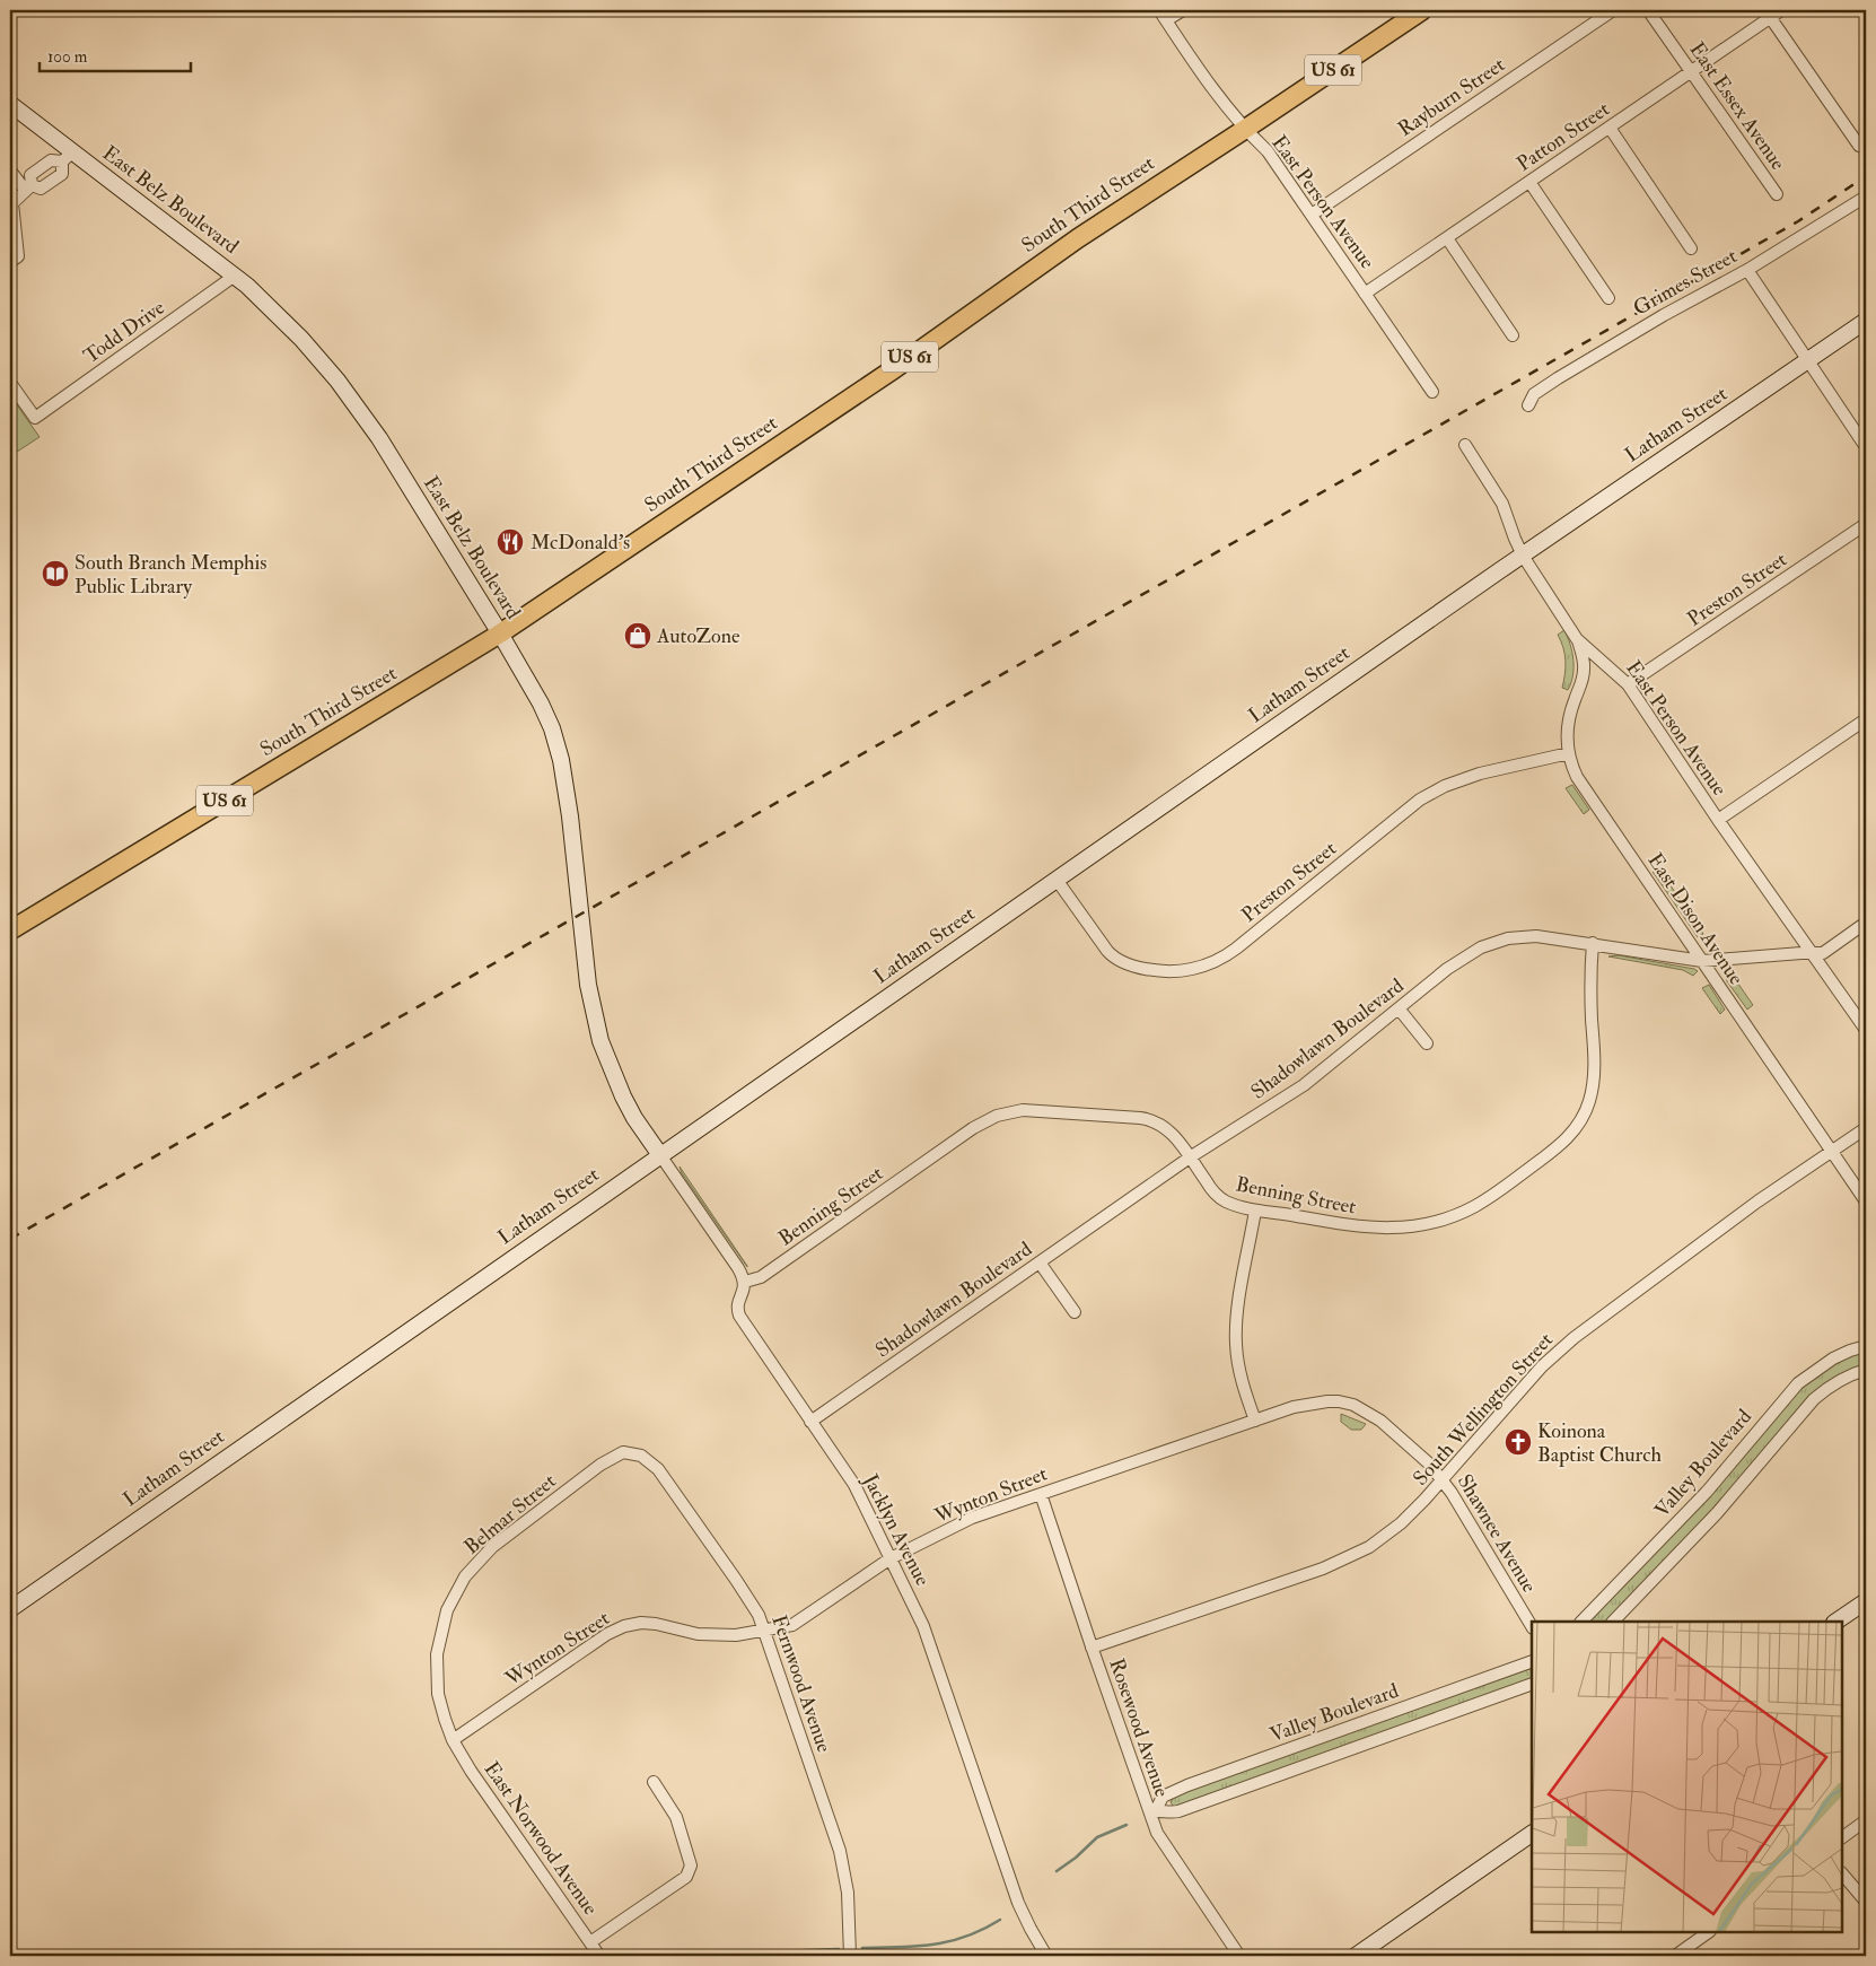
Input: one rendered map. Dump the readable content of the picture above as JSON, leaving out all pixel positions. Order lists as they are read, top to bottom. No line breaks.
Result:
{"streets":{"main road":["US 61","South Third Street"],"street":["Rayburn Street","East Essex Avenue","Patton Street","East Belz Boulevard","East Person Avenue","Grimes Street","Todd Drive","Latham Street","Preston Street","East Dison Avenue","Shadowlawn Boulevard","Benning Street","South Wellington Street","Valley Boulevard","Wynton Street","Belmar Street","Jacklyn Avenue","Shawnee Avenue","Fernwood Avenue","Rosewood Avenue","East Norwood Avenue"]},"crossings":[["Rayburn Street","East Person Avenue"],["East Essex Avenue","Patton Street"],["Patton Street","East Person Avenue"],["East Belz Boulevard","South Third Street"],["East Belz Boulevard","Todd Drive"],["East Belz Boulevard","Latham Street"],["East Person Avenue","South Third Street"],["East Person Avenue","Latham Street"],["East Person Avenue","Preston Street"],["East Person Avenue","East Dison Avenue"],["East Person Avenue","Shadowlawn Boulevard"],["Latham Street","Preston Street"],["Preston Street","East Dison Avenue"],["East Dison Avenue","Shadowlawn Boulevard"],["East Dison Avenue","South Wellington Street"],["Shadowlawn Boulevard","Benning Street"],["Shadowlawn Boulevard","Jacklyn Avenue"],["Benning Street","Jacklyn Avenue"],["South Wellington Street","Shawnee Avenue"],["South Wellington Street","Rosewood Avenue"],["Valley Boulevard","Rosewood Avenue"],["Wynton Street","Belmar Street"],["Wynton Street","Jacklyn Avenue"],["Wynton Street","Shawnee Avenue"],["Wynton Street","Fernwood Avenue"],["Wynton Street","Rosewood Avenue"],["Wynton Street","East Norwood Avenue"],["Belmar Street","Fernwood Avenue"],["Belmar Street","East Norwood Avenue"]],"places":{"restaurant":["McDonald's"],"library":["South Branch Memphis Public Library"],"shop":["AutoZone"],"church":["Koinona Baptist Church"]},"scale_bar":"100 m"}
